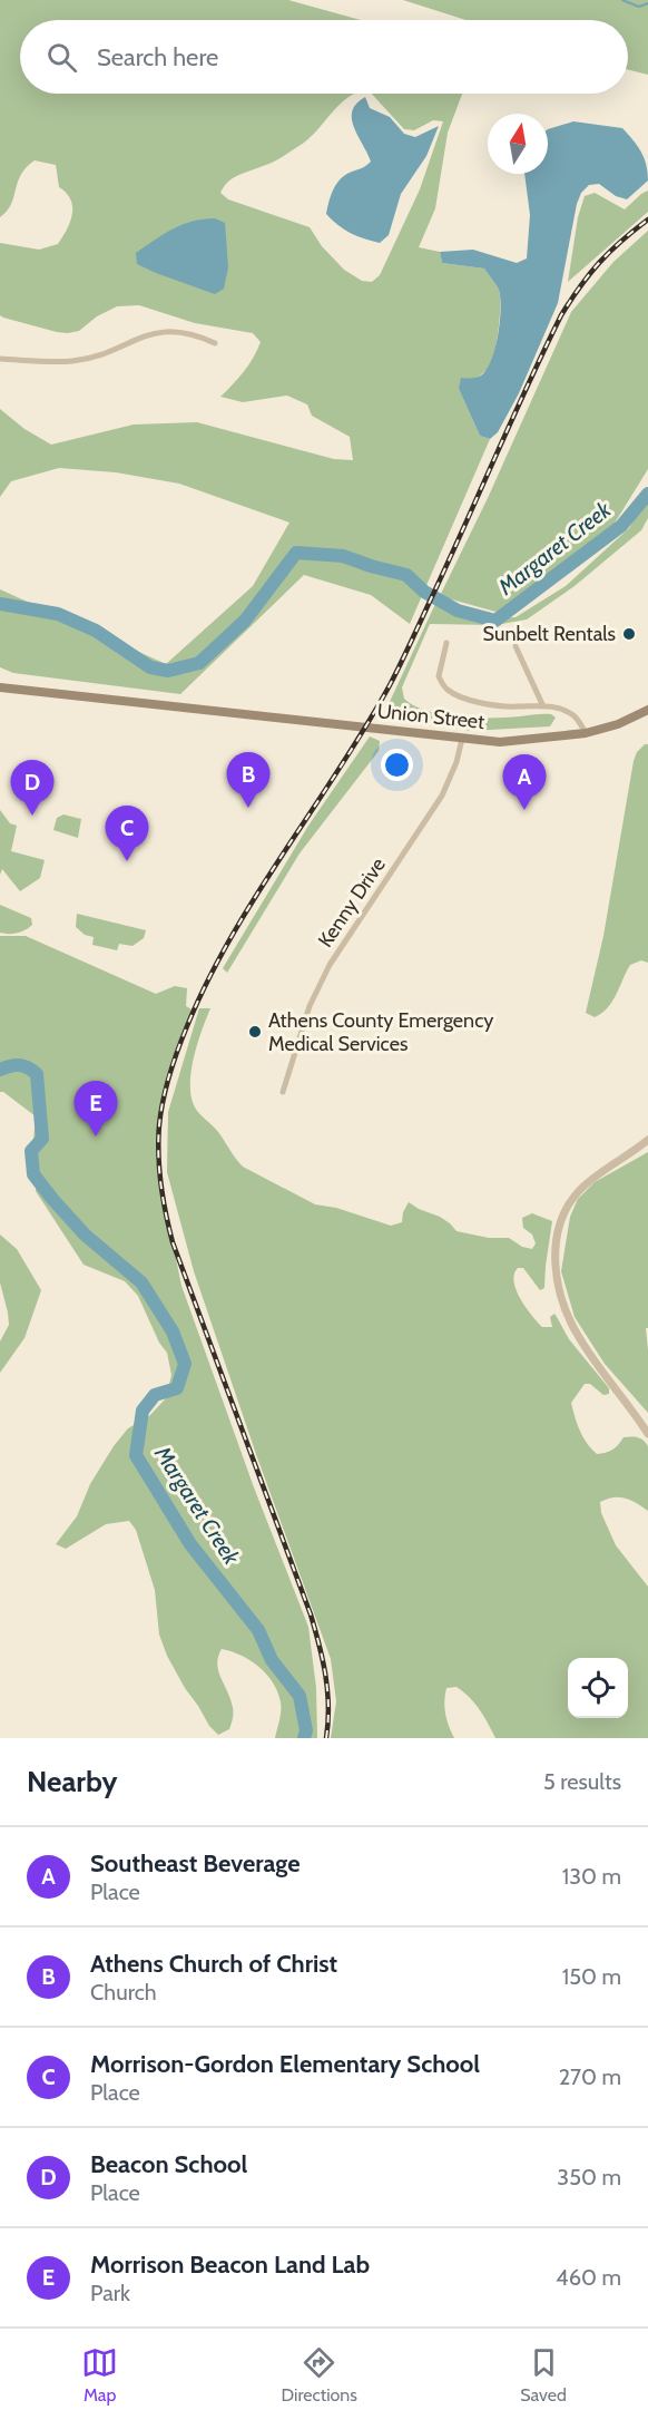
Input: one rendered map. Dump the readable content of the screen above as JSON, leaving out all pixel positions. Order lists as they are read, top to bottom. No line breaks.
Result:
{"streets":{"main road":["Union Street"],"street":["Kenny Drive"]},"crossings":[["Union Street","Kenny Drive"]],"water":["Margaret Creek"],"places":["Sunbelt Rentals","Athens County Emergency Medical Services"],"north":"top","page":{"search":"Search here","pins":["B","A","D","C","E"],"heading":["Nearby","5 results"],"list":[{"mark":"A","name":"Southeast Beverage","note":"Place","value":"130 m"},{"mark":"B","name":"Athens Church of Christ","note":"Church","value":"150 m"},{"mark":"C","name":"Morrison-Gordon Elementary School","note":"Place","value":"270 m"},{"mark":"D","name":"Beacon School","note":"Place","value":"350 m"},{"mark":"E","name":"Morrison Beacon Land Lab","note":"Park","value":"460 m"}],"nav":["Map","Directions","Saved"]}}
